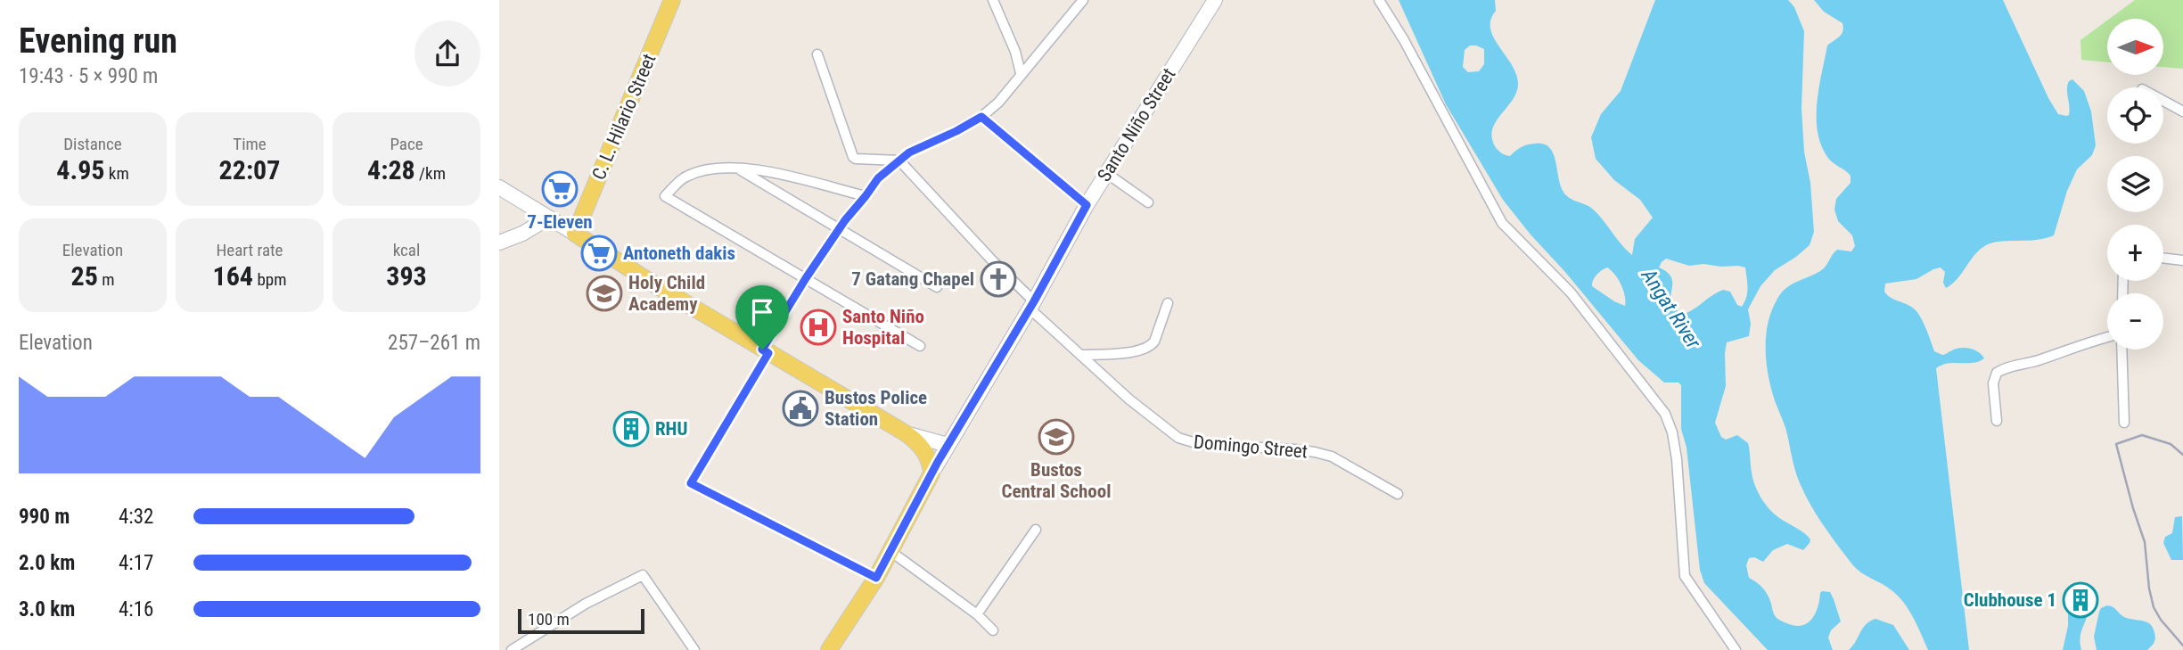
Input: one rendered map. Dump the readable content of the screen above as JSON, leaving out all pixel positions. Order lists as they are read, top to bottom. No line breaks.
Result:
{"streets":{"main road":["C. L. Hilario Street"],"street":["Santo Niño Street","Domingo Street"]},"crossings":[["Santo Niño Street","Domingo Street"]],"water":["Angat River"],"places":{"supermarket":["7-Eleven","Antoneth dakis"],"church":["7 Gatang Chapel"],"school or university":["Holy Child Academy","Bustos Central School"],"hospital":["Santo Niño Hospital"],"public building":["Bustos Police Station"],"building":["RHU","Clubhouse 1"]},"scale_bar":"100 m","north":"right","page":{"heading":["Evening run","19:43 · 5 × 990 m"],"map_buttons":["+","−"],"stats":[["Distance","4.95 km"],["Time","22:07"],["Pace","4:28 /km"],["Elevation","25 m"],["Heart rate","164 bpm"],["kcal","393"]],"chart":["Elevation","257–261 m"],"list":[{"name":"990 m","note":"4:32"},{"name":"2.0 km","note":"4:17"},{"name":"3.0 km","note":"4:16"}],"scale":"100 m"}}
